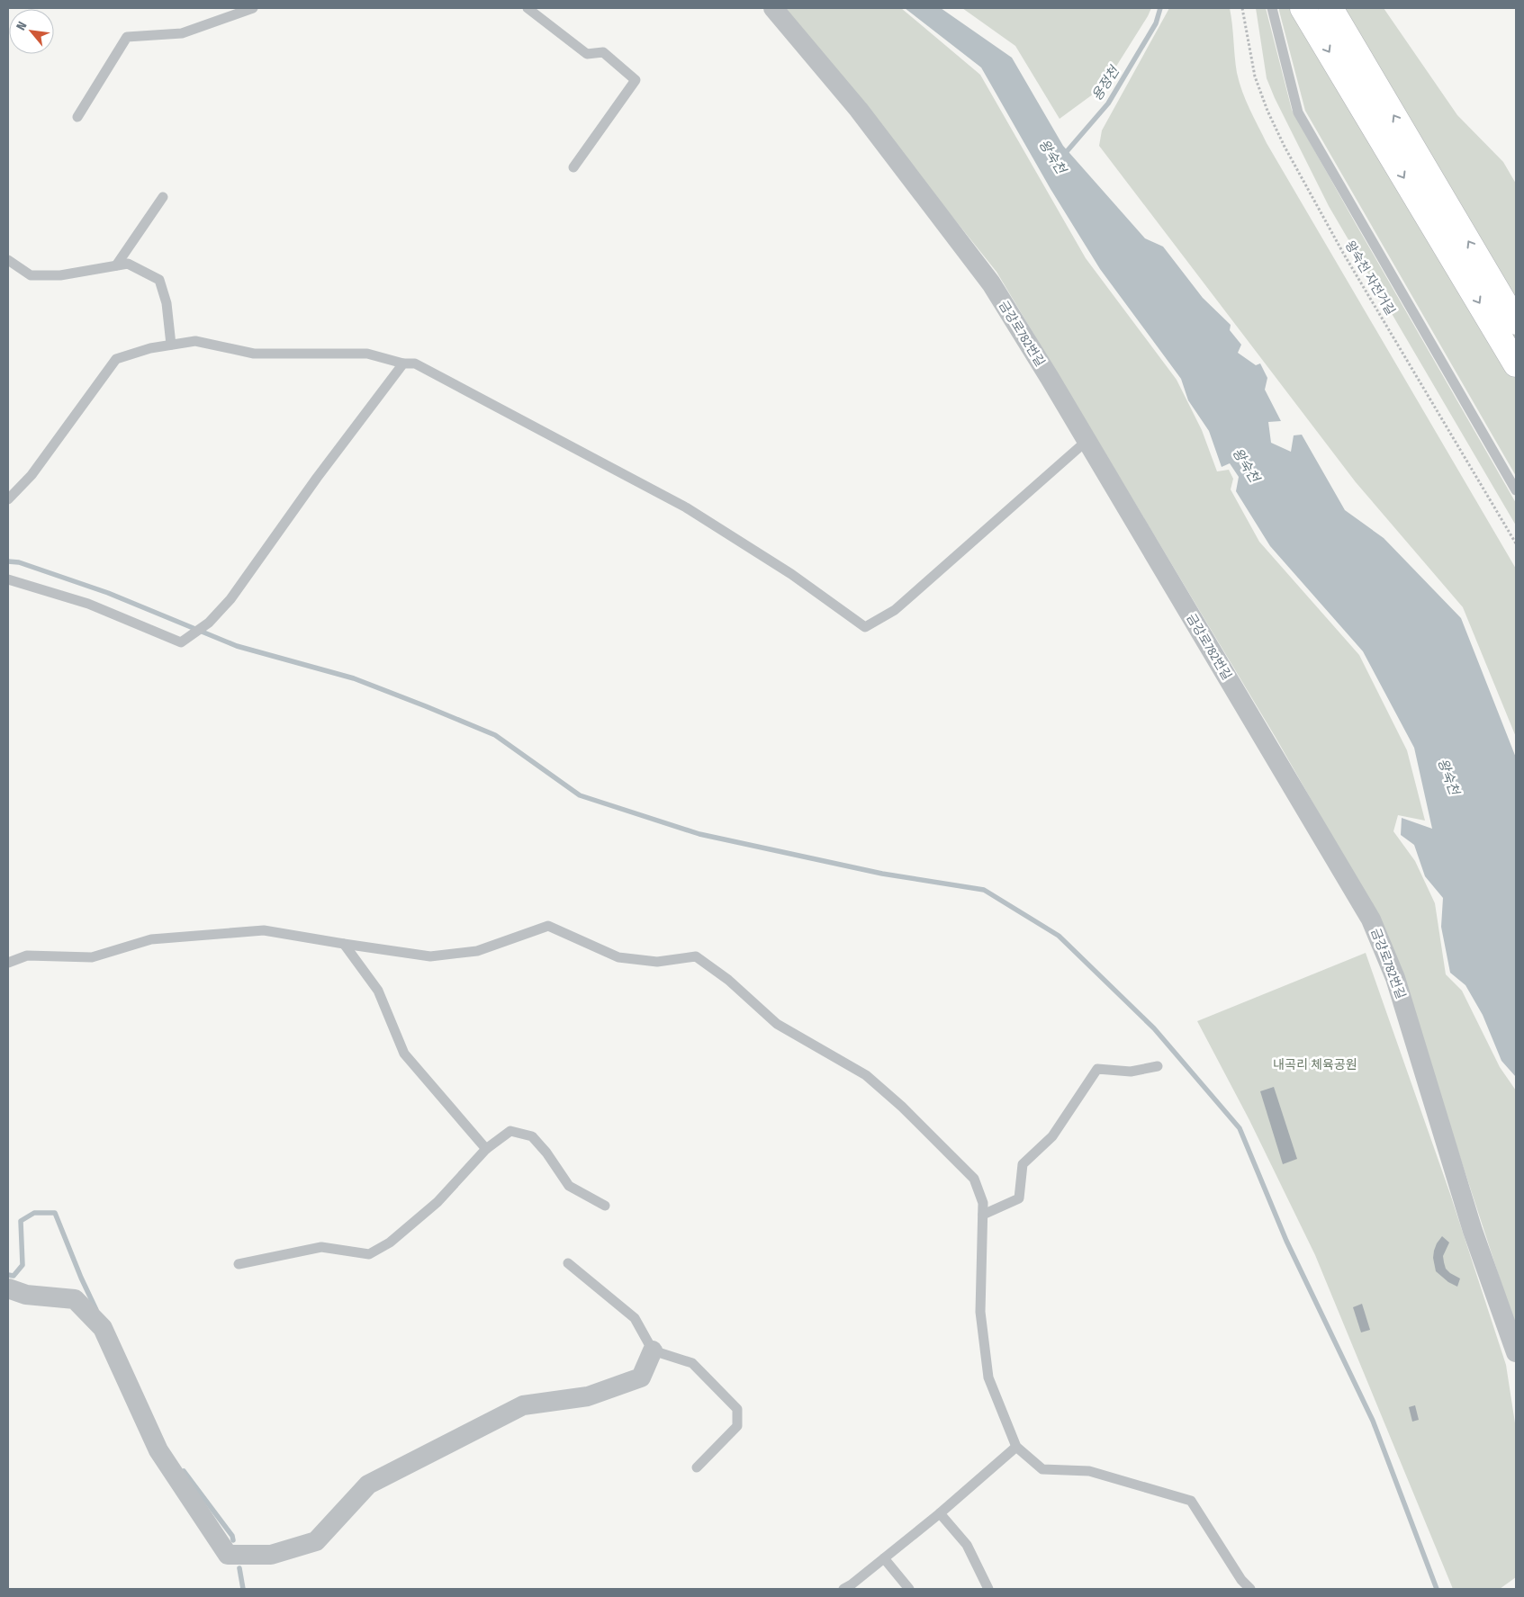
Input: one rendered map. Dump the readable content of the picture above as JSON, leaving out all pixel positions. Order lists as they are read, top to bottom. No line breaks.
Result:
{"streets":{"street":["금강로782번길"],"path":["왕숙천 자전거길"]},"water":["용정천","왕숙천"],"parks":["내곡리 체육공원"],"north":"top left"}
